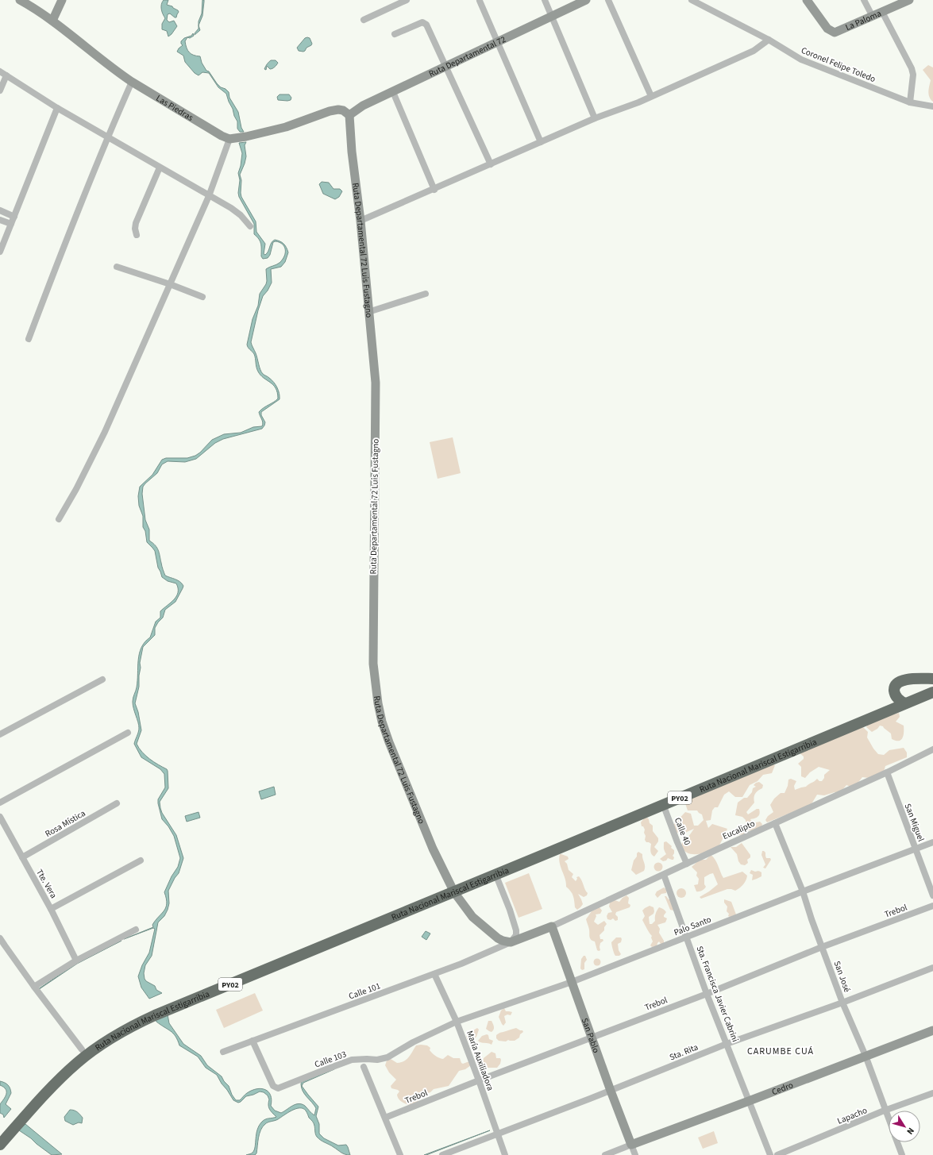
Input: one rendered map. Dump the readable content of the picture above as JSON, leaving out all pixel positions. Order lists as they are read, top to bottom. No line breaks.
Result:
{"streets":{"highway":["Ruta Nacional Mariscal Estigarribia","PY02"],"street":["La Paloma","Ruta Departamental 72","Coronel Felipe Toledo","Las Piedras","Ruta Departamental 72 Luis Fustagno","San Miguel","Rosa Mística","Eucalipto","Calle 40","Tte. Vera","Trebol","Palo Santo","San José","Calle 101","Sta. Francisca Javier Cabrini","San Pablo","Sta. Rita","Calle 103","María Auxiliadora","Cedro","Lapacho"]},"crossings":[["Ruta Departamental 72","Ruta Departamental 72 Luis Fustagno"],["Ruta Departamental 72 Luis Fustagno","Ruta Nacional Mariscal Estigarribia"],["Ruta Departamental 72 Luis Fustagno","Calle 101"],["Ruta Nacional Mariscal Estigarribia","Calle 40"],["San Miguel","Eucalipto"],["San Miguel","Palo Santo"],["Rosa Mística","Tte. Vera"],["Eucalipto","Calle 40"],["Eucalipto","San José"],["Eucalipto","Sta. Francisca Javier Cabrini"],["Eucalipto","San Pablo"],["Trebol","San José"],["Trebol","Sta. Francisca Javier Cabrini"],["Trebol","San Pablo"],["Trebol","María Auxiliadora"],["Palo Santo","San José"],["Palo Santo","Sta. Francisca Javier Cabrini"],["Palo Santo","San Pablo"],["Palo Santo","Calle 103"],["Palo Santo","María Auxiliadora"],["San José","Sta. Rita"],["San José","Cedro"],["San José","Lapacho"],["Calle 101","Calle 103"],["Calle 101","María Auxiliadora"],["Sta. Francisca Javier Cabrini","Sta. Rita"],["Sta. Francisca Javier Cabrini","Cedro"],["San Pablo","Sta. Rita"],["San Pablo","Cedro"],["Sta. Rita","María Auxiliadora"],["Calle 103","María Auxiliadora"]],"districts":["CARUMBE CUÁ"],"north":"bottom right"}
